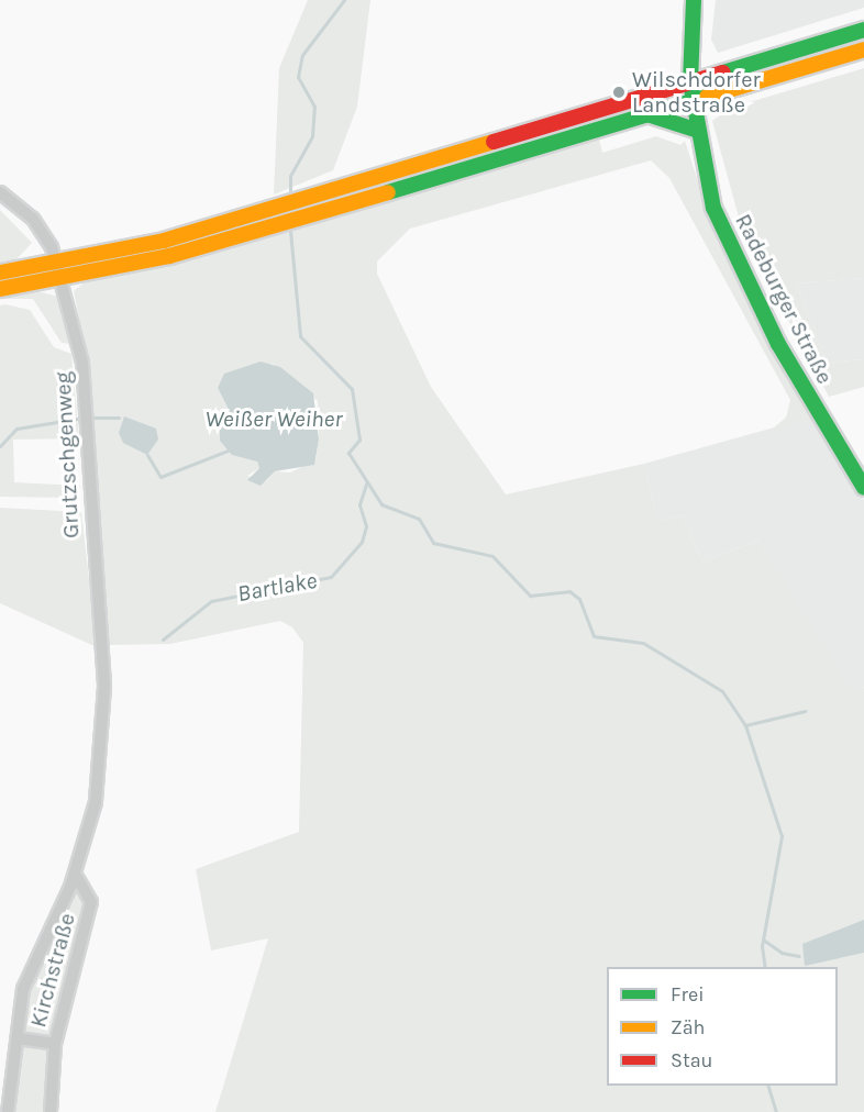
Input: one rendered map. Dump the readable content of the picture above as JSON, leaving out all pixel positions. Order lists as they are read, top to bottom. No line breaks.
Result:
{"streets":{"main road":["Radeburger Straße"],"street":["Grutzschgenweg","Kirchstraße"]},"crossings":[["Grutzschgenweg","Kirchstraße"]],"water":["Weißer Weiher","Bartlake"],"places":["Wilschdorfer Landstraße"],"legend":["Frei","Zäh","Stau"]}
